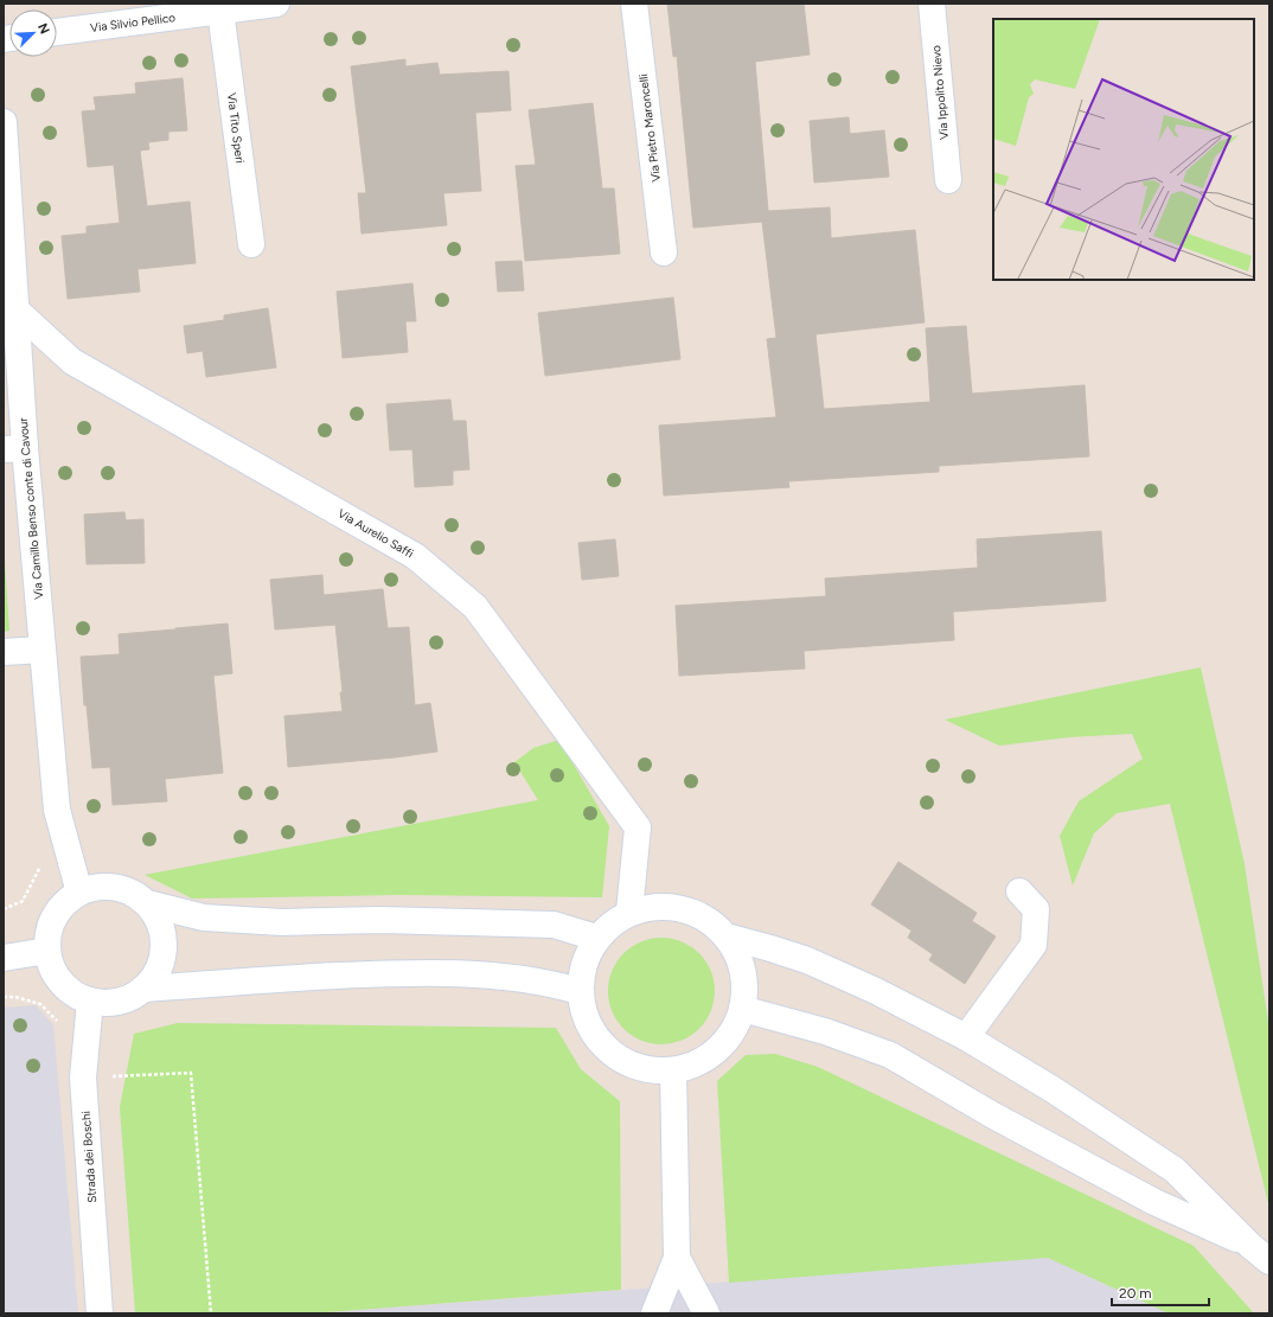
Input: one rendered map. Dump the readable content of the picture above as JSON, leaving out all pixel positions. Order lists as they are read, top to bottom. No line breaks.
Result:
{"streets":{"street":["Via Silvio Pellico","Via Ippolito Nievo","Via Tito Speri","Via Pietro Maroncelli","Via Camillo Benso conte di Cavour","Via Aurelio Saffi","Strada dei Boschi"]},"crossings":[["Via Silvio Pellico","Via Tito Speri"],["Via Camillo Benso conte di Cavour","Via Aurelio Saffi"],["Via Camillo Benso conte di Cavour","Strada dei Boschi"]],"scale_bar":"20 m","north":"top right"}
